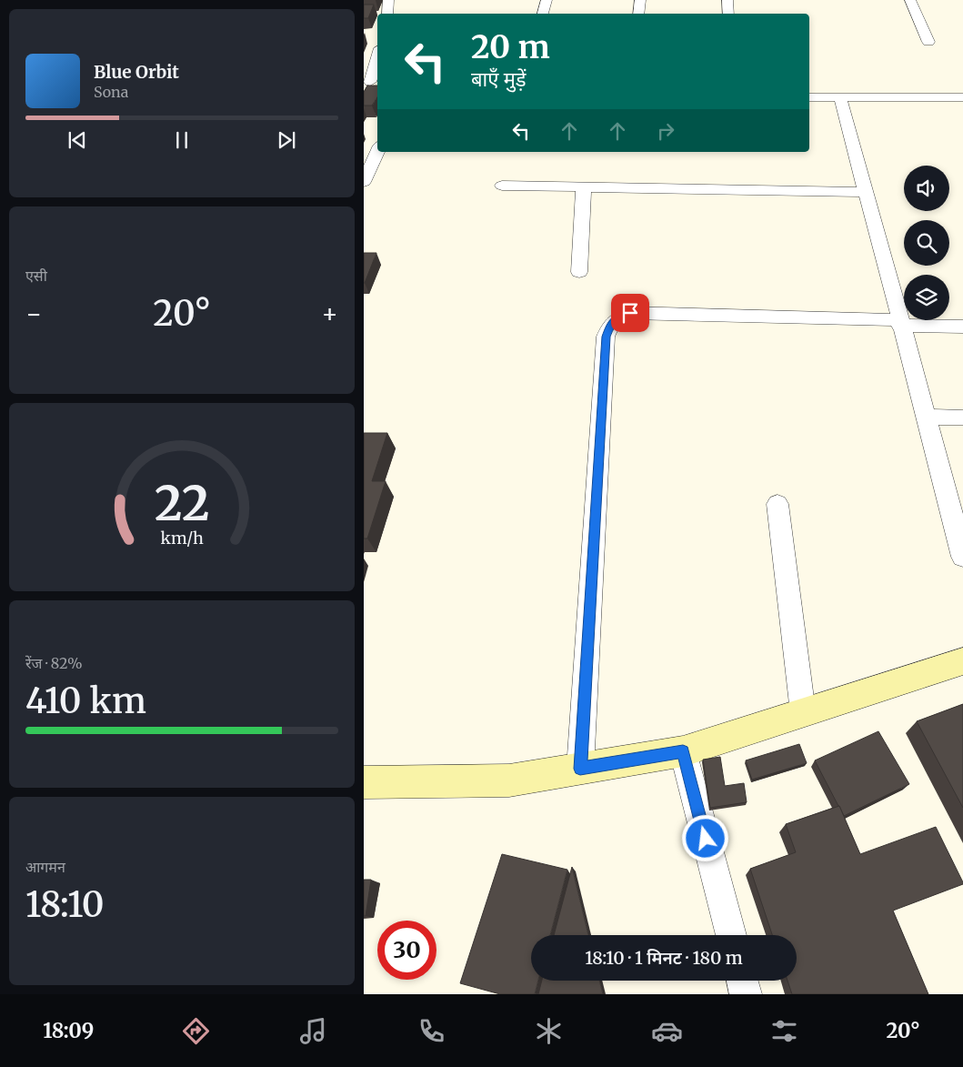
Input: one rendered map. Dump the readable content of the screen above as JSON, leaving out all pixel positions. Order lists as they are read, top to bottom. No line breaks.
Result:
{"page":{"turn":["20 m","बाएँ मुड़ें"],"song":["Blue Orbit","Sona"],"tile":["एसी",["रेंज · 82%","410 km"],["आगमन","18:10"]],"heat":["−","20°","+"],"limit":"30","trip":"18:10 · 1 मिनट · 180 m","tabs":["18:09","20°"],"gauge":["22","km/h"]}}
